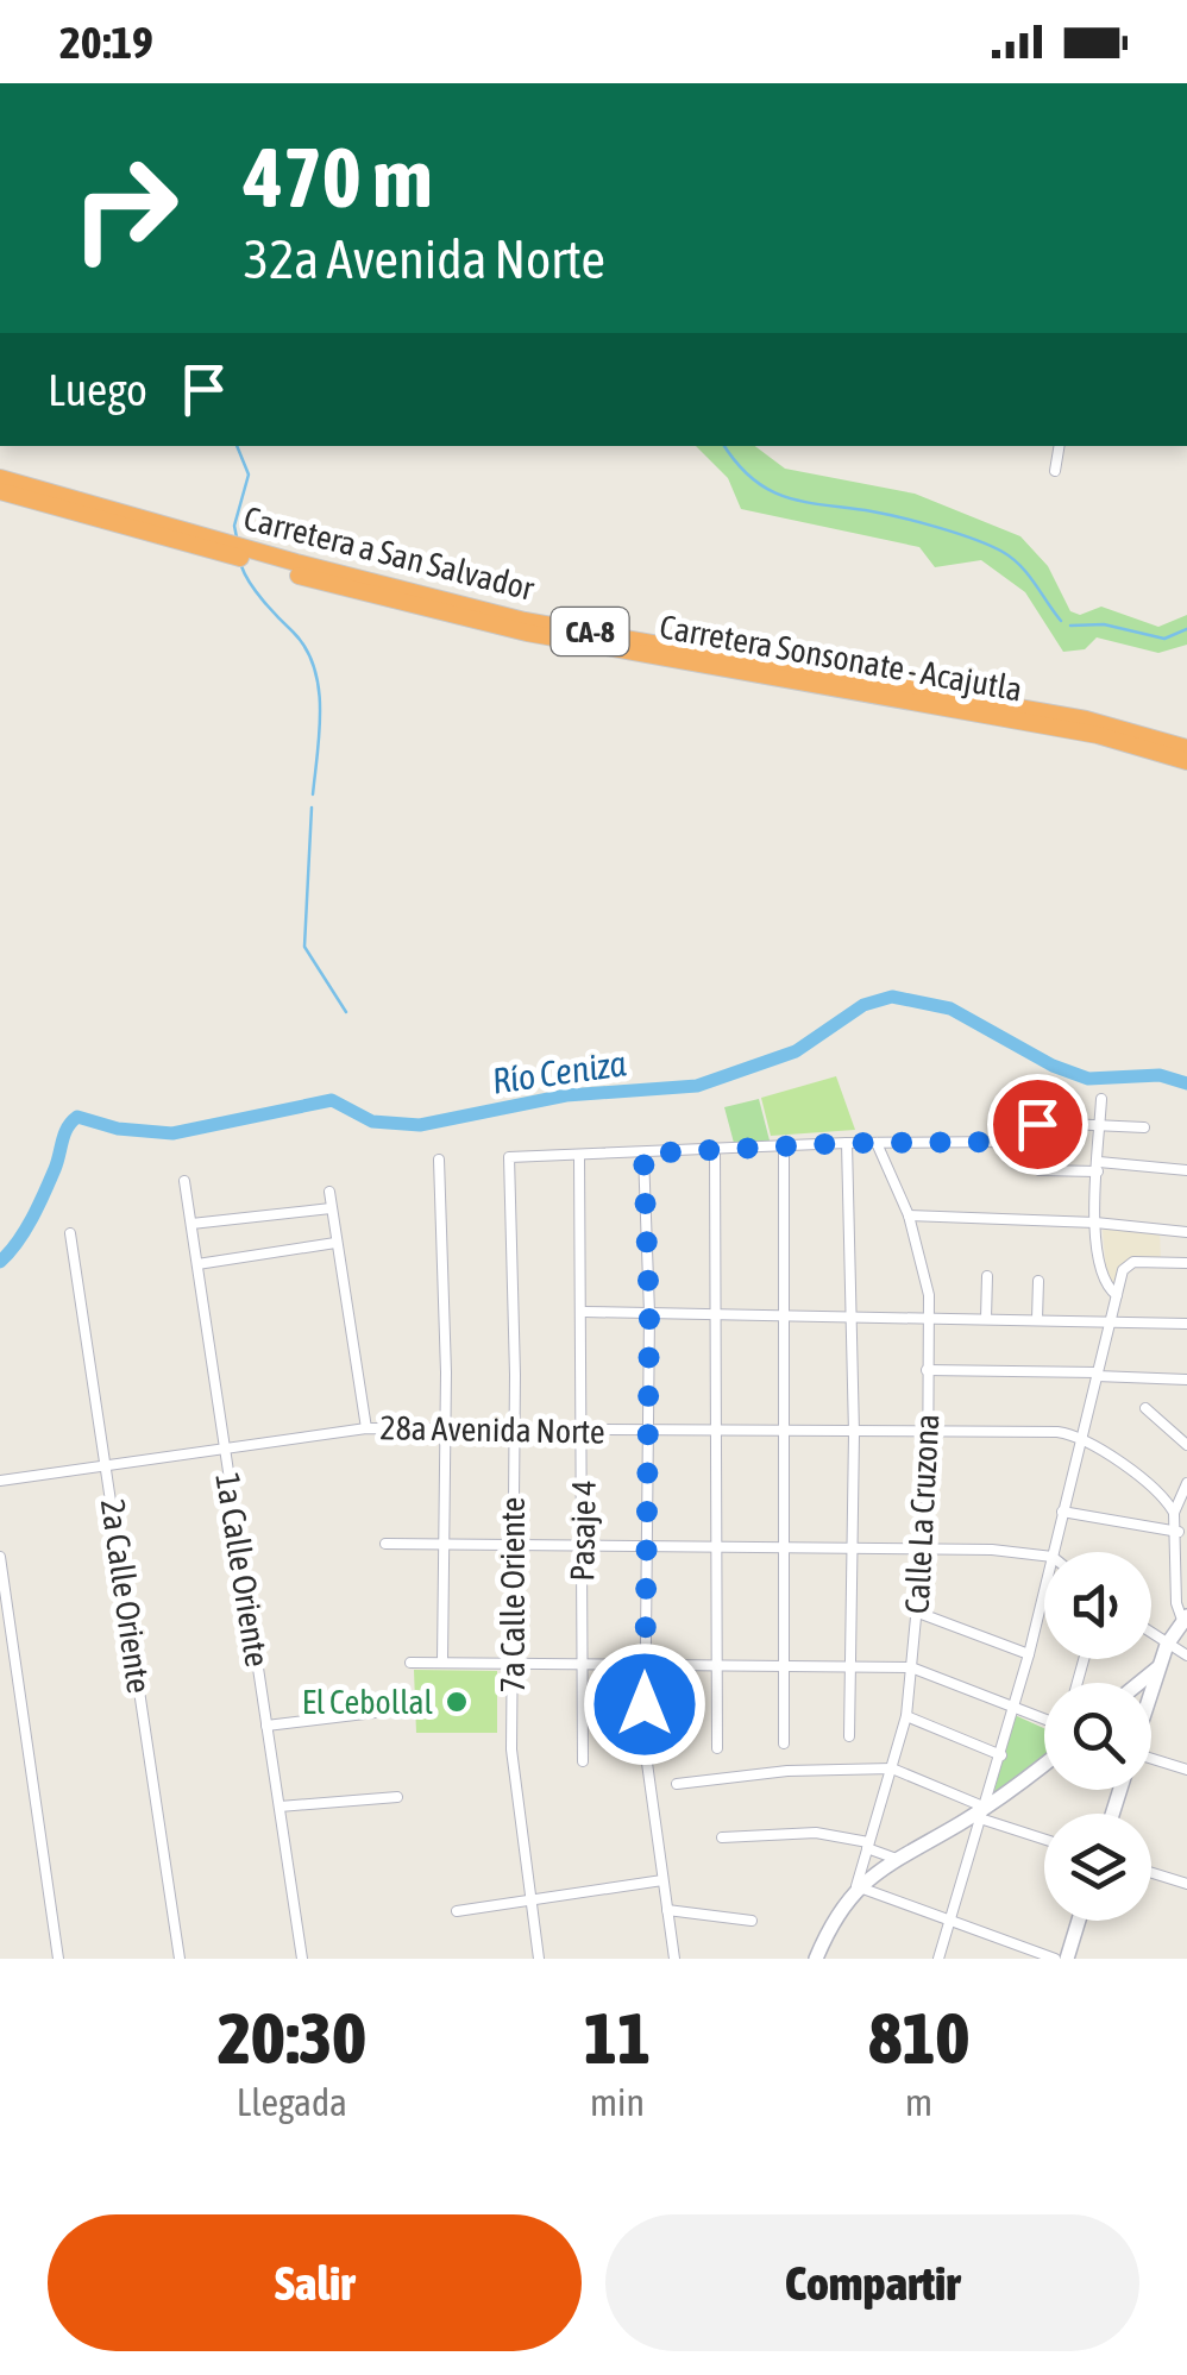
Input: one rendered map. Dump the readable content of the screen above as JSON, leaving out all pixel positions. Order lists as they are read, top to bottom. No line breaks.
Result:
{"streets":{"highway":["Carretera a San Salvador","CA-8","Carretera Sonsonate - Acajutla"],"street":["28a Avenida Norte","Calle La Cruzona","Pasaje 4","1a Calle Oriente","7a Calle Oriente","2a Calle Oriente"]},"crossings":[["28a Avenida Norte","Calle La Cruzona"],["28a Avenida Norte","Pasaje 4"],["28a Avenida Norte","1a Calle Oriente"],["28a Avenida Norte","7a Calle Oriente"],["28a Avenida Norte","2a Calle Oriente"],["Pasaje 4","7a Calle Oriente"]],"water":["Río Ceniza"],"places":["El Cebollal"],"page":{"status":"20:19","turn":["470 m","32a Avenida Norte"],"then":"Luego","eta":["20:30","Llegada","11","min","810","m"],"buttons":["Salir","Compartir"]}}
